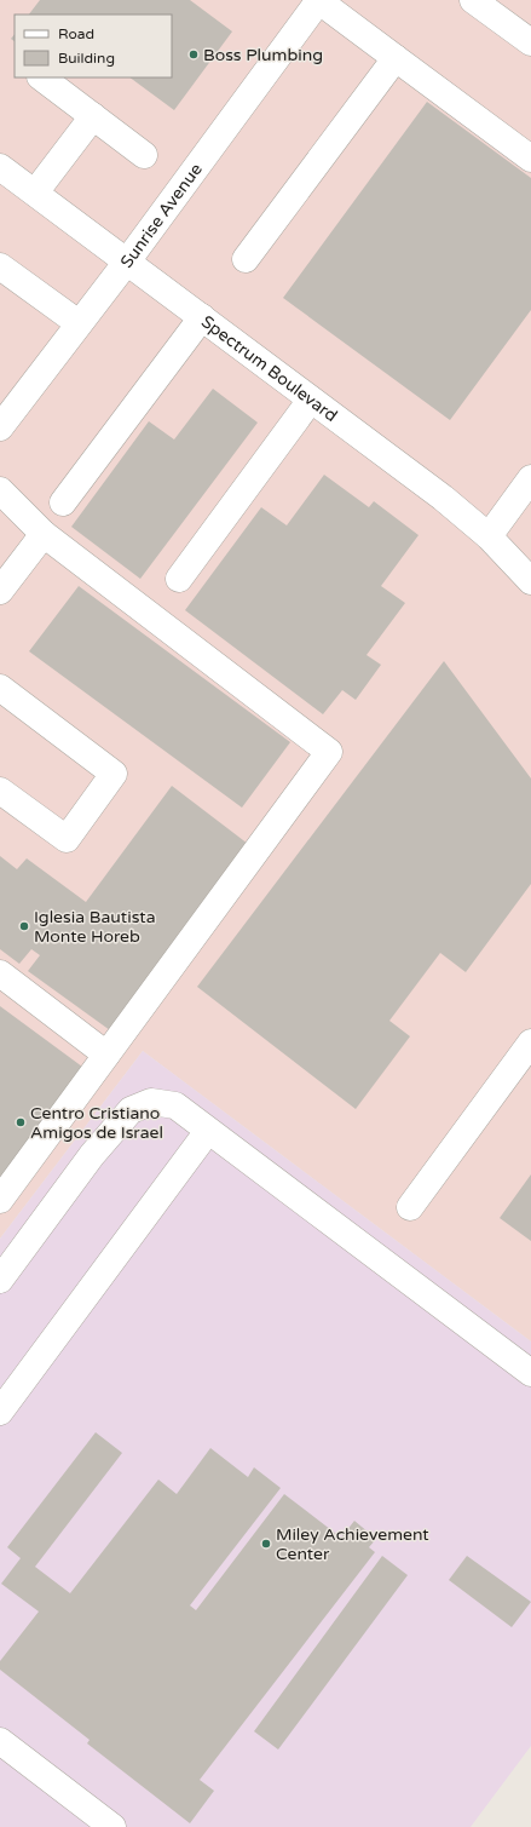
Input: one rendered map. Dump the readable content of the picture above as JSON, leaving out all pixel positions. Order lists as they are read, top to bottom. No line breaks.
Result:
{"streets":{"street":["Sunrise Avenue","Spectrum Boulevard"]},"crossings":[["Sunrise Avenue","Spectrum Boulevard"]],"places":["Boss Plumbing","Iglesia Bautista Monte Horeb","Centro Cristiano Amigos de Israel","Miley Achievement Center"],"legend":["Road","Building"]}
